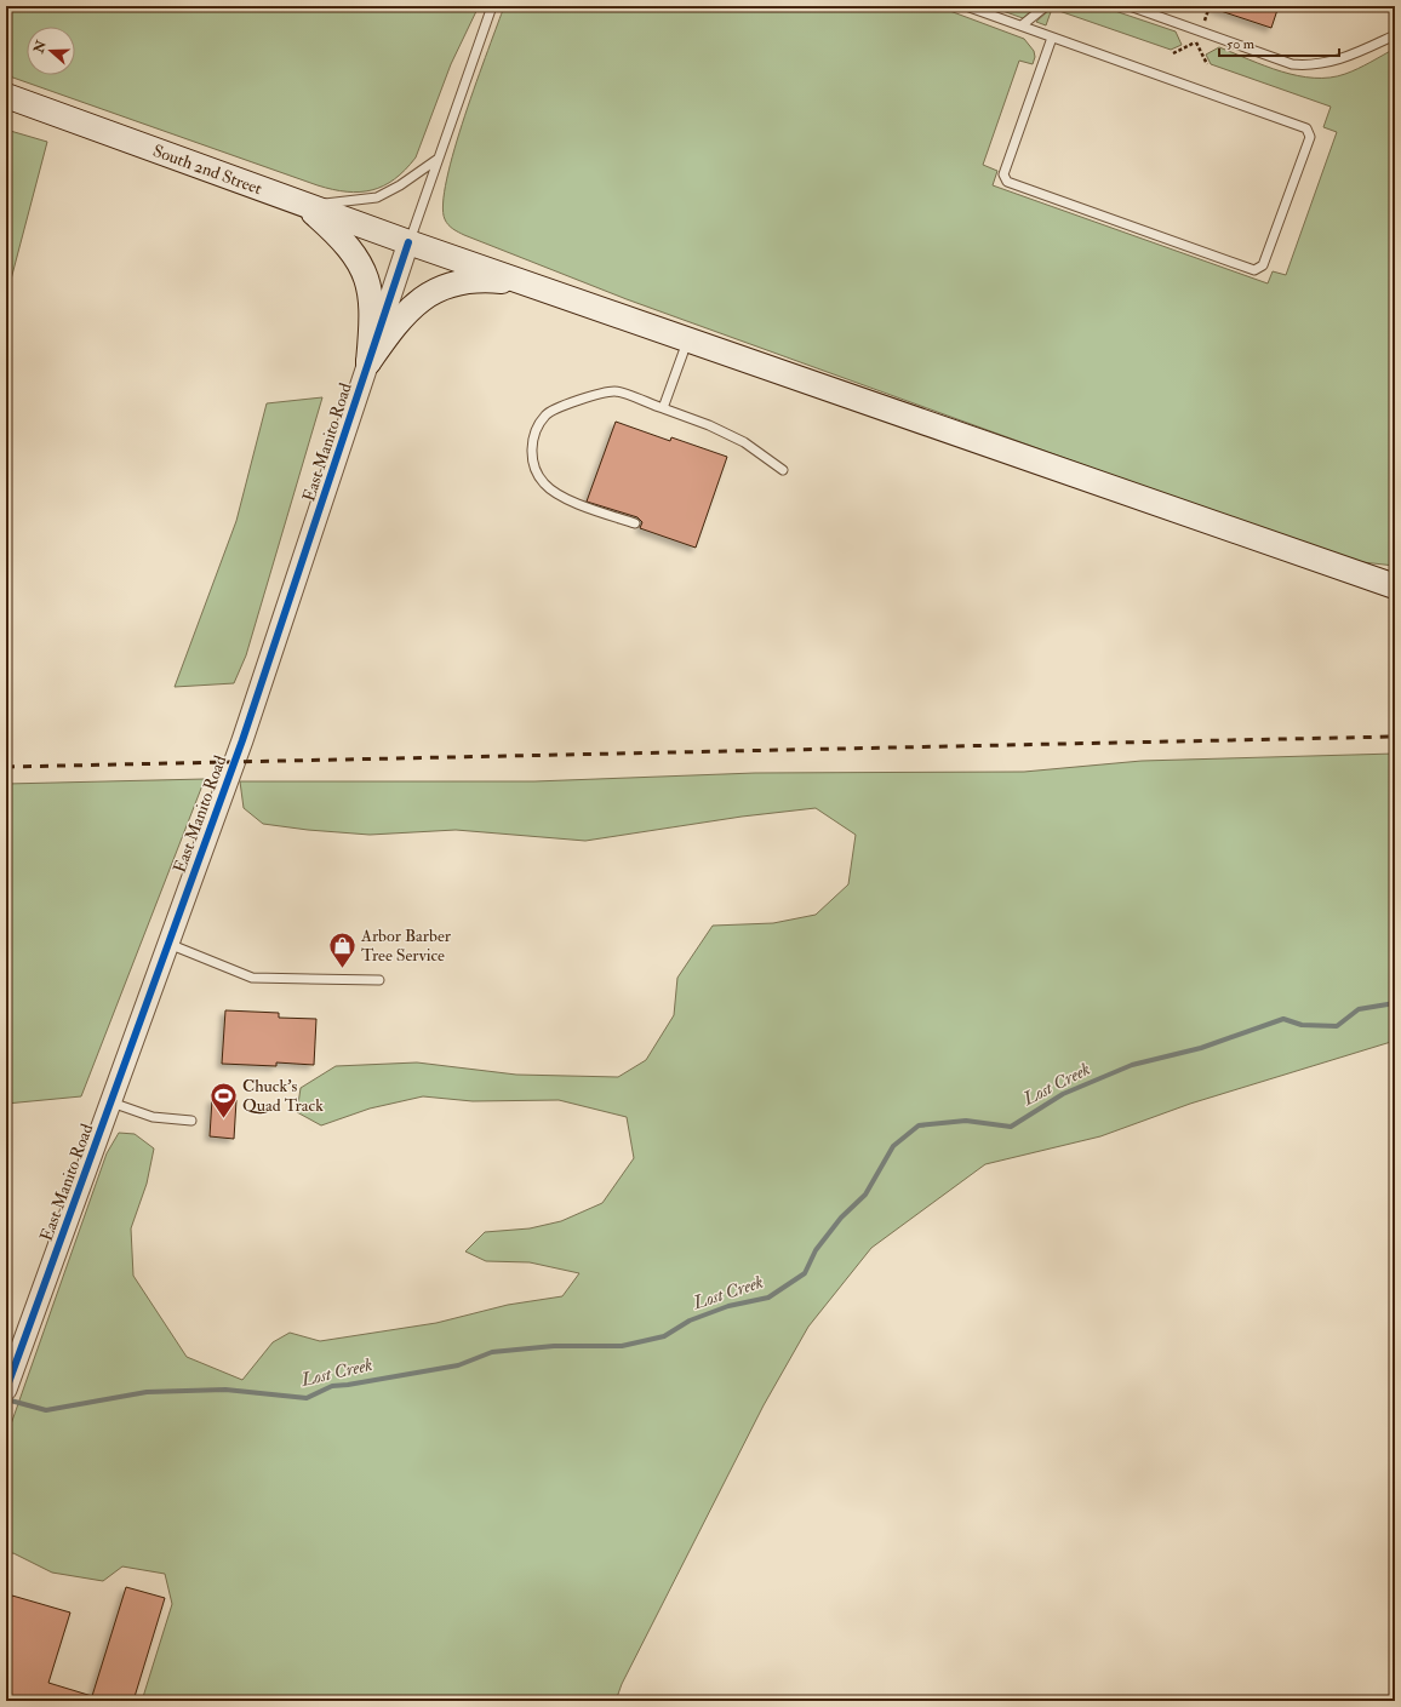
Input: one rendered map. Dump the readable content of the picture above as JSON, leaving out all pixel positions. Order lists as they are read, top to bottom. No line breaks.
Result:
{"streets":{"main road":["South 2nd Street"],"street":["East Manito Road"]},"crossings":[["South 2nd Street","East Manito Road"]],"water":["Lost Creek"],"places":{"shop":["Arbor Barber Tree Service"],"sports":["Chuck's Quad Track"]},"scale_bar":"50 m","north":"left"}
